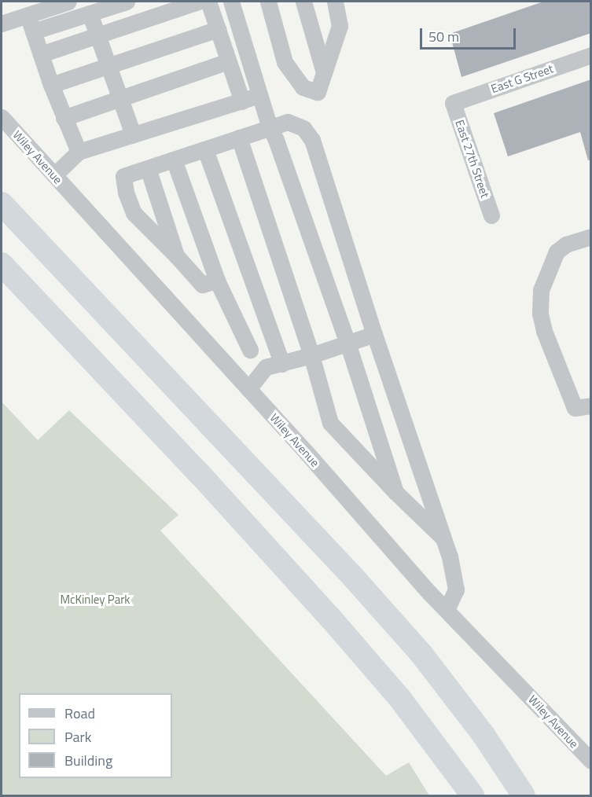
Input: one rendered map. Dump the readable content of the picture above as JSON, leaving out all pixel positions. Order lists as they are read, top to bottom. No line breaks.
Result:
{"streets":{"street":["East G Street","Wiley Avenue","East 27th Street"]},"crossings":[["East G Street","East 27th Street"]],"parks":["McKinley Park"],"legend":["Road","Park","Building"],"scale_bar":"50 m"}
